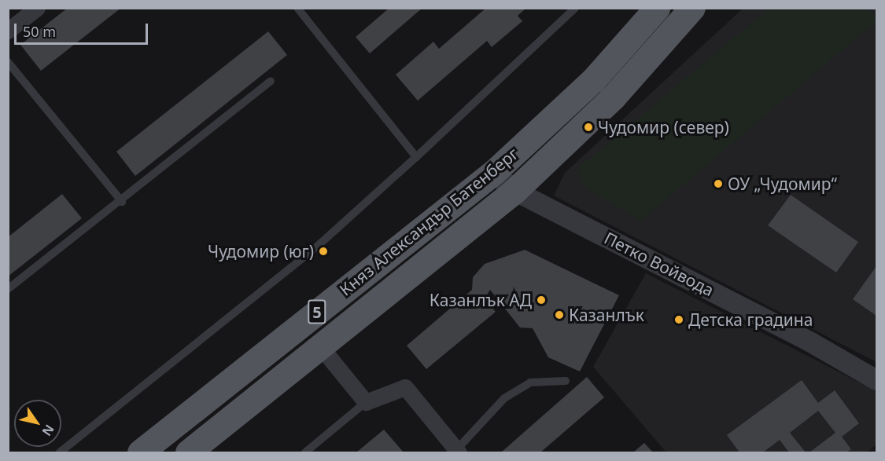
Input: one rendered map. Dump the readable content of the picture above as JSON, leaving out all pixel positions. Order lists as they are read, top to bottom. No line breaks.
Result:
{"streets":{"main road":["Княз Александър Батенберг","5"],"street":["Петко Войвода"]},"crossings":[["Княз Александър Батенберг","Петко Войвода"]],"places":["Чудомир (север)","ОУ „Чудомир“","Чудомир (юг)","Казанлък АД","Казанлък","Детска градина"],"scale_bar":"50 m","north":"bottom right"}
